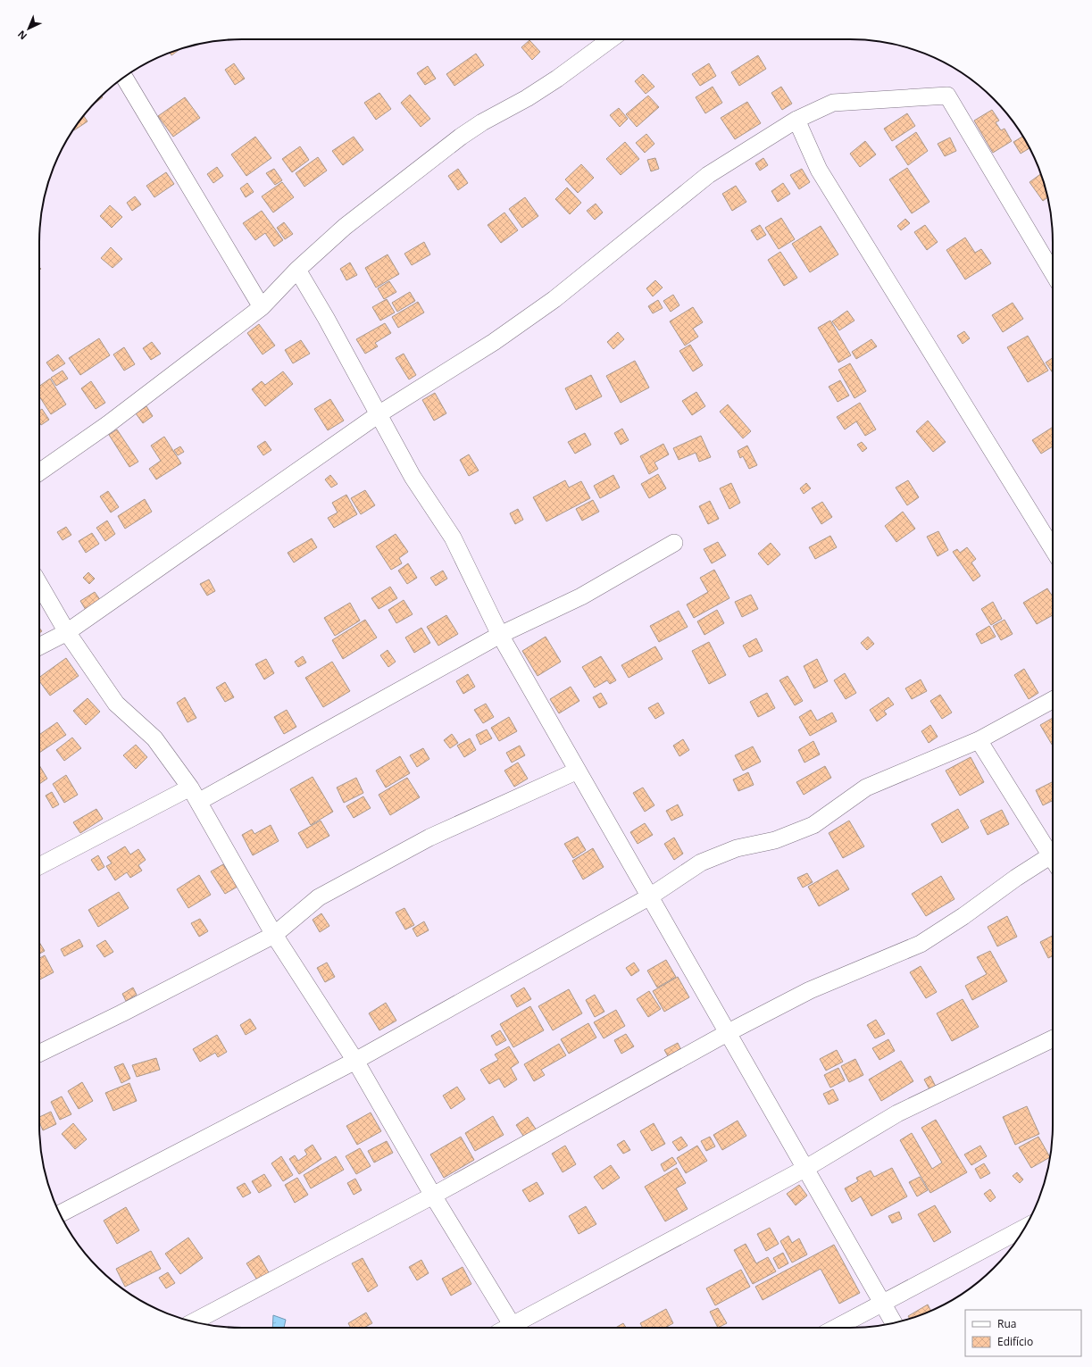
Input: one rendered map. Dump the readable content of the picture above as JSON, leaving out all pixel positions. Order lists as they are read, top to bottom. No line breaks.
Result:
{"legend":["Rua","Edifício"],"north":"bottom left"}
